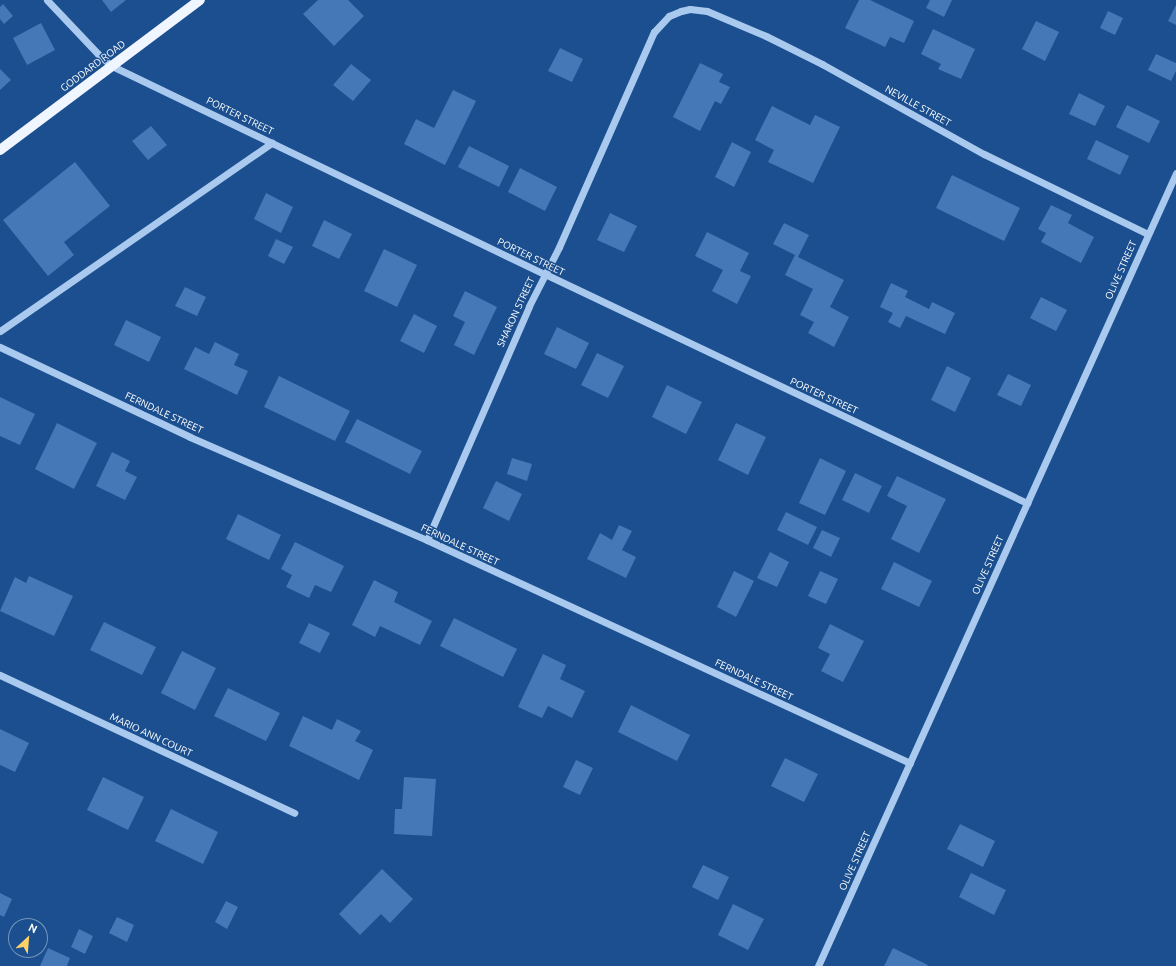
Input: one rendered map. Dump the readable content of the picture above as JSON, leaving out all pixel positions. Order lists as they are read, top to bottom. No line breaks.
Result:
{"streets":{"main road":["GODDARD ROAD"],"street":["NEVILLE STREET","PORTER STREET","OLIVE STREET","SHARON STREET","FERNDALE STREET","MARIO ANN COURT"]},"crossings":[["GODDARD ROAD","PORTER STREET"],["NEVILLE STREET","OLIVE STREET"],["NEVILLE STREET","SHARON STREET"],["PORTER STREET","OLIVE STREET"],["PORTER STREET","SHARON STREET"],["OLIVE STREET","FERNDALE STREET"],["SHARON STREET","FERNDALE STREET"]],"north":"top right"}
